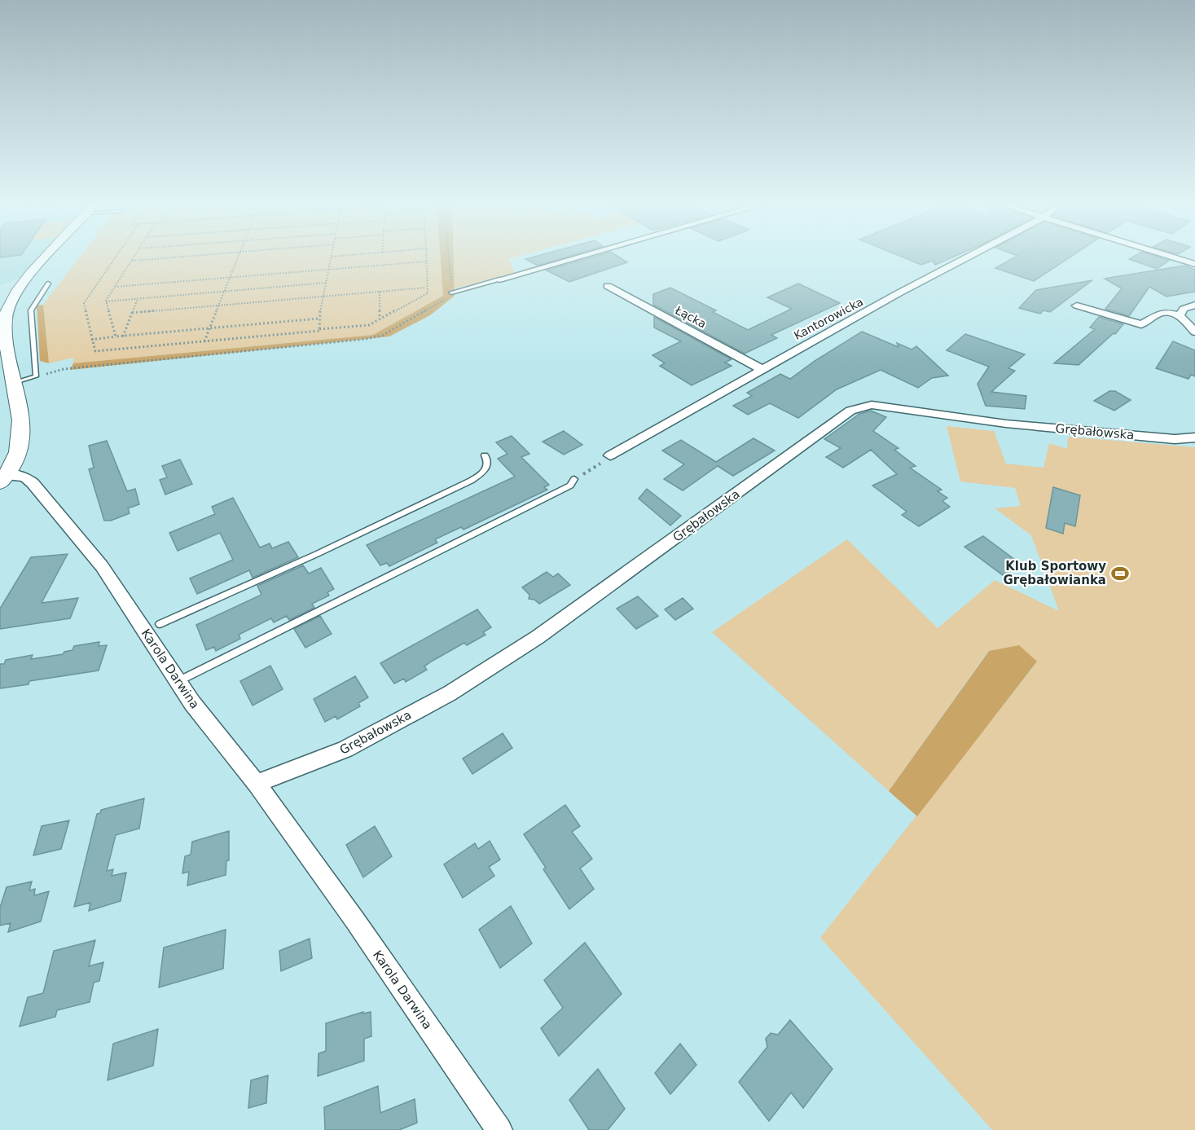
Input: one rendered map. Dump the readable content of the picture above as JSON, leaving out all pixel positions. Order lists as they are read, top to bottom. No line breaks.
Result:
{"streets":{"street":["Łącka","Kantorowicka","Grębałowska","Karola Darwina"]},"crossings":[["Łącka","Kantorowicka"],["Grębałowska","Karola Darwina"]],"places":{"sports":["Klub Sportowy Grębałowianka"]}}
